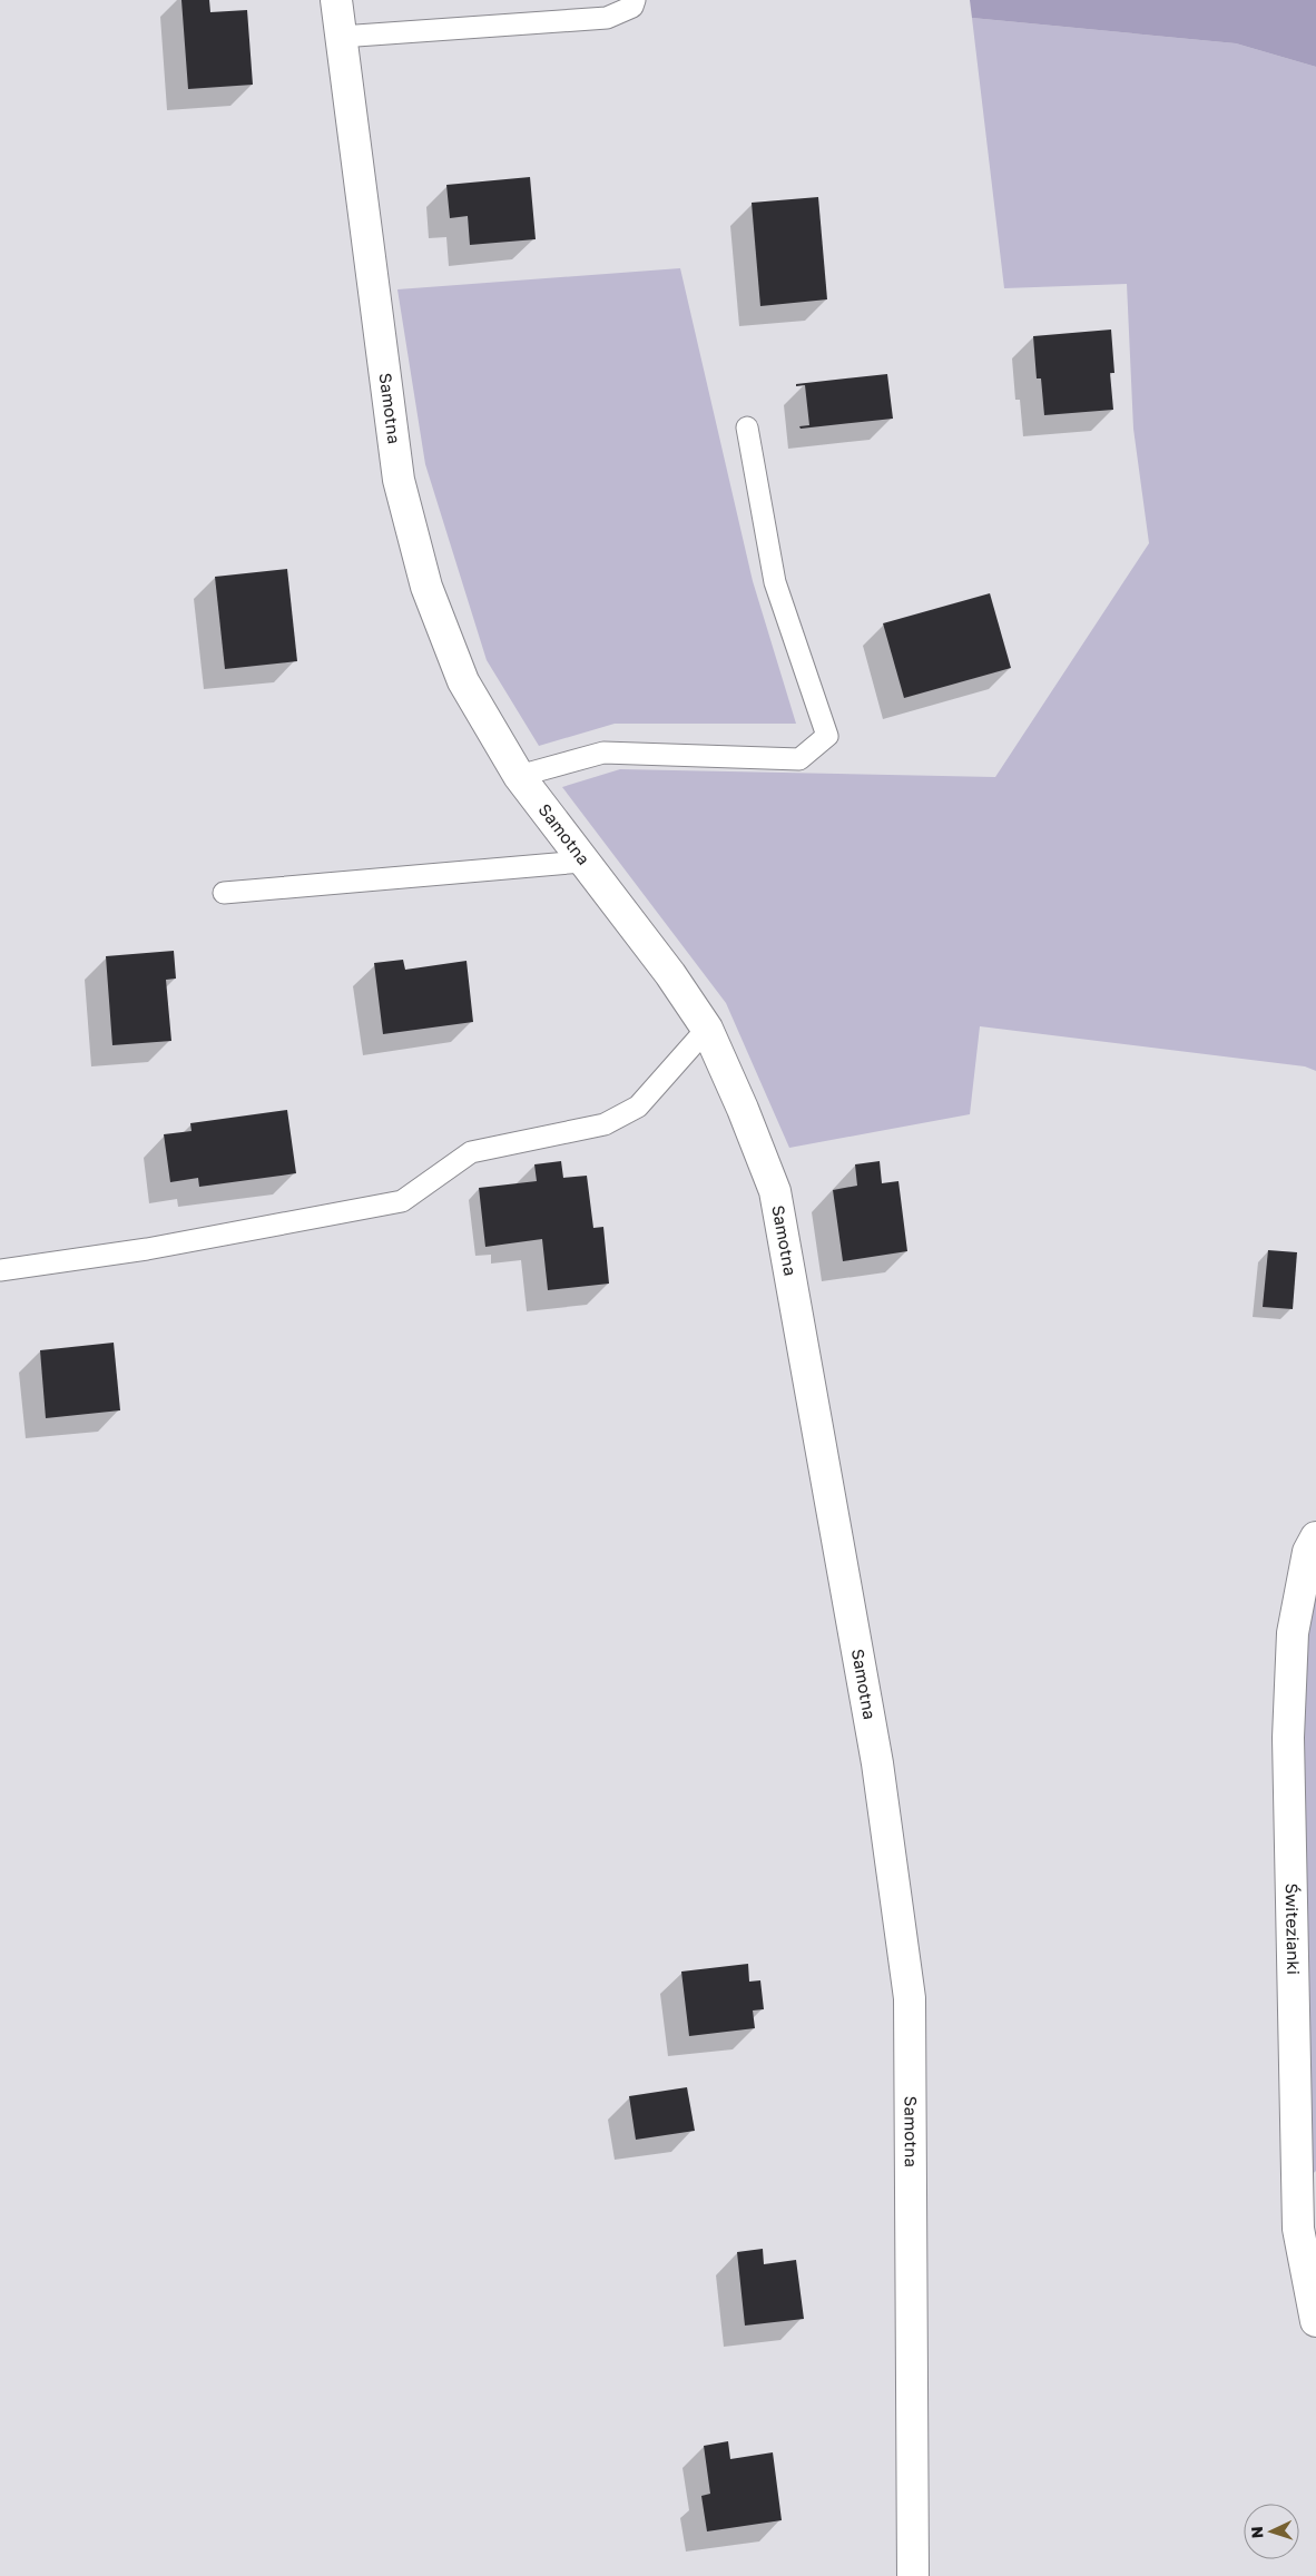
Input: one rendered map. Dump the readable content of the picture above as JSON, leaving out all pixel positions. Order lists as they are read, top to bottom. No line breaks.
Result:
{"streets":{"street":["Samotna","Świtezianki"]},"north":"left"}
